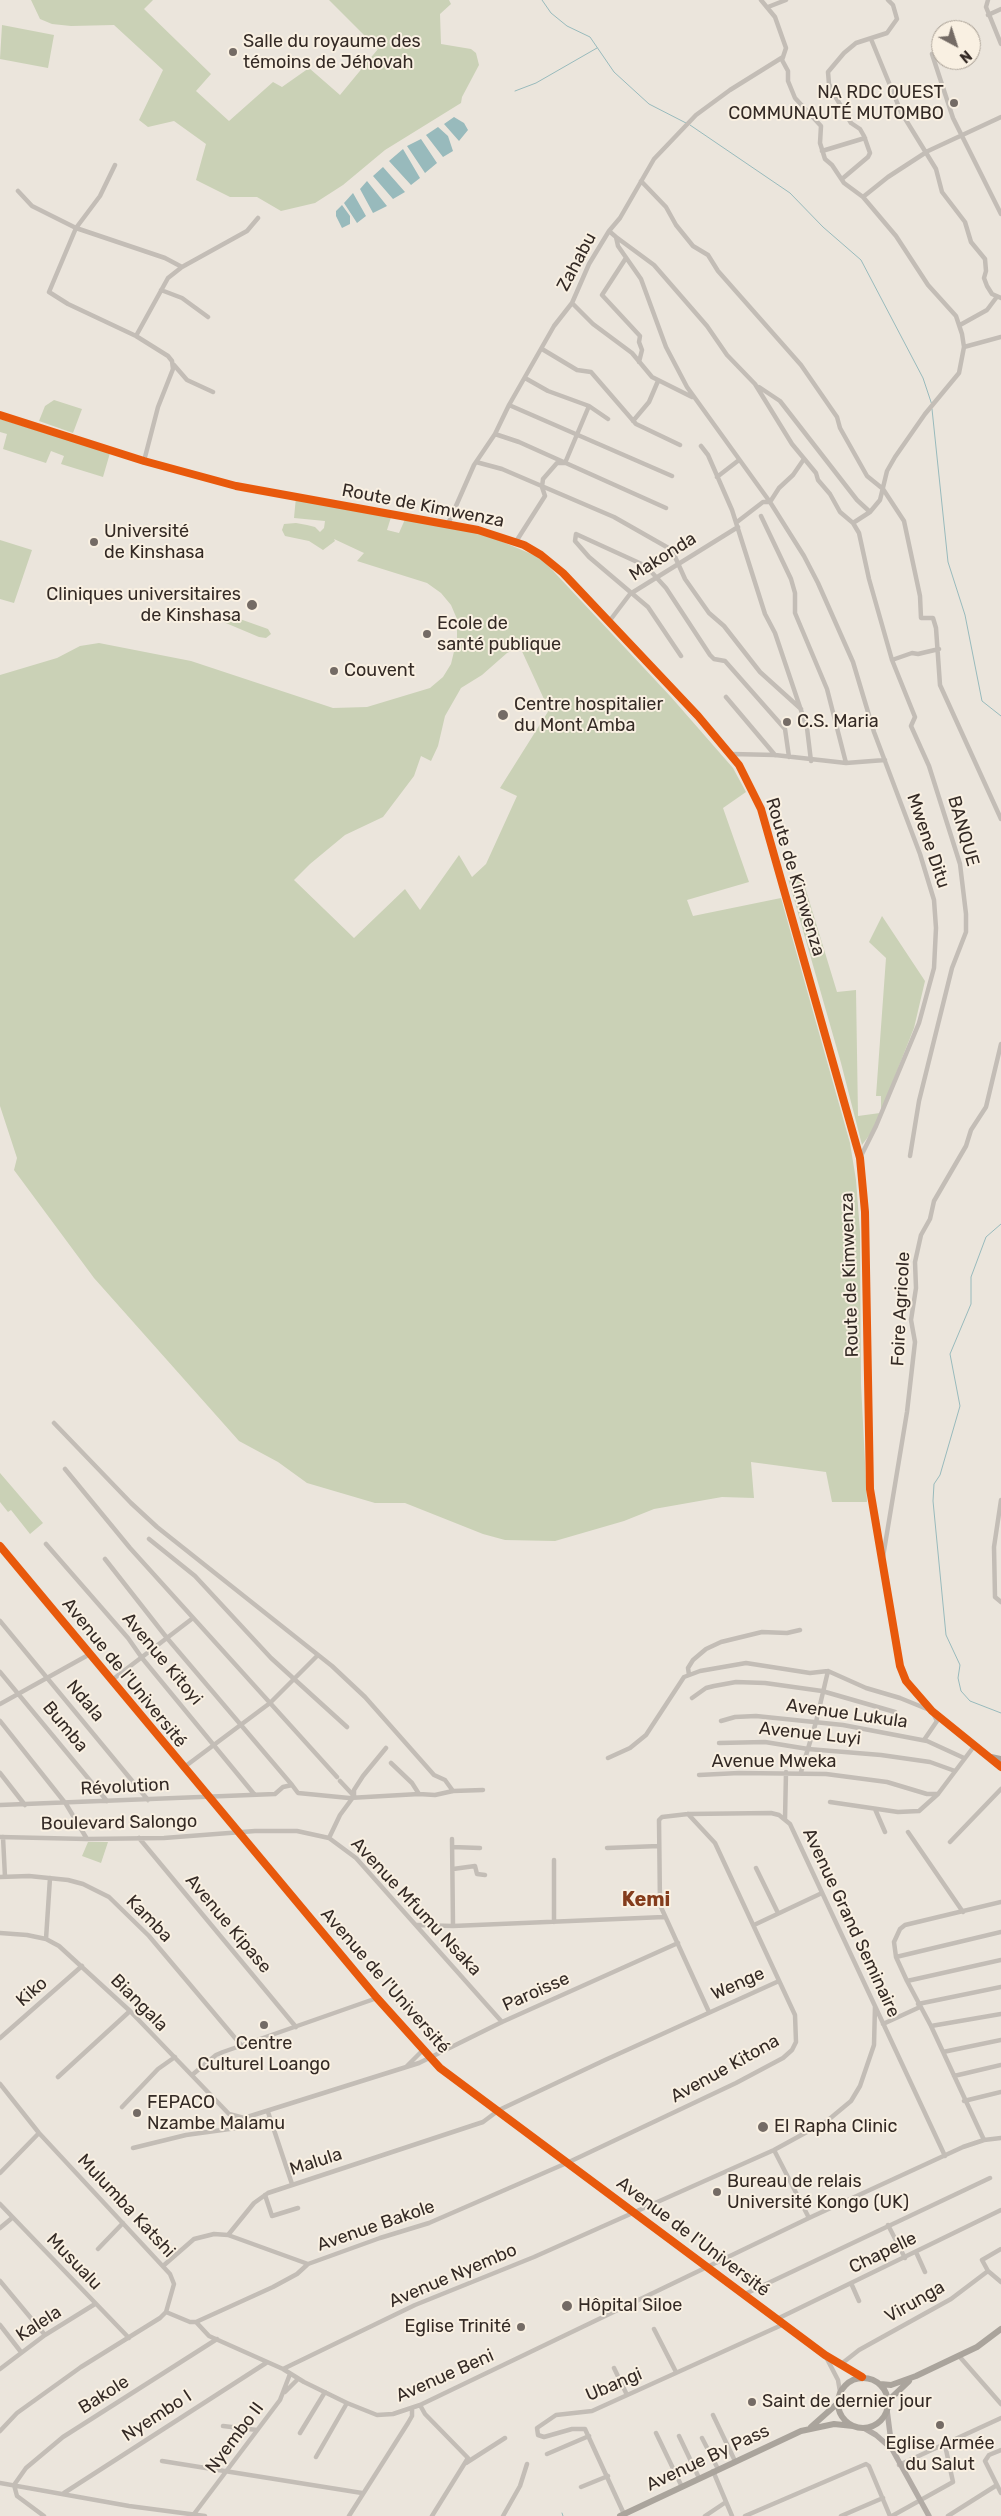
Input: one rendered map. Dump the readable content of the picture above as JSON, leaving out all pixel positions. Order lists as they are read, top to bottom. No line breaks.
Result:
{"streets":{"highway":["Avenue By Pass"],"street":["Zahabu","Route de Kimwenza","Makonda","BANQUE","Mwene Ditu","Foire Agricole","Avenue Kitoyi","Avenue de l'Université","Ndala","Avenue Lukula","Bumba","Avenue Luyi","Avenue Mweka","Révolution","Boulevard Salongo","Avenue Mfumu Nsaka","Kamba","Avenue Grand Seminaire","Avenue Kipase","Wenge","Kiko","Paroisse","Biangala","Avenue Kitona","Malula","Mulumba Katshi","Avenue Bakole","Chapelle","Musualu","Avenue Nyembo","Virunga","Kalela","Avenue Beni","Ubangi","Bakole","Nyembo I","Nyembo II"]},"crossings":[["Zahabu","Route de Kimwenza"],["Route de Kimwenza","Mwene Ditu"],["Route de Kimwenza","Foire Agricole"],["Makonda","Mwene Ditu"],["Avenue Kitoyi","Révolution"],["Avenue de l'Université","Révolution"],["Avenue de l'Université","Boulevard Salongo"],["Avenue de l'Université","Avenue Mfumu Nsaka"],["Avenue de l'Université","Wenge"],["Avenue de l'Université","Paroisse"],["Avenue de l'Université","Avenue Kitona"],["Avenue de l'Université","Malula"],["Avenue de l'Université","Avenue Bakole"],["Avenue de l'Université","Chapelle"],["Avenue de l'Université","Avenue Nyembo"],["Avenue de l'Université","Virunga"],["Avenue de l'Université","Avenue Beni"],["Avenue de l'Université","Ubangi"],["Ndala","Révolution"],["Bumba","Révolution"],["Boulevard Salongo","Avenue Mfumu Nsaka"],["Boulevard Salongo","Avenue Kipase"],["Avenue Mfumu Nsaka","Paroisse"],["Avenue Grand Seminaire","Avenue Kitona"],["Avenue Grand Seminaire","Avenue Nyembo"],["Avenue Grand Seminaire","Avenue Beni"],["Wenge","Avenue Kitona"],["Wenge","Malula"],["Kiko","Biangala"],["Paroisse","Biangala"],["Avenue Kitona","Avenue Bakole"],["Mulumba Katshi","Avenue Beni"],["Avenue Bakole","Avenue Beni"],["Musualu","Kalela"],["Avenue Nyembo","Avenue Beni"],["Avenue Beni","Bakole"],["Avenue Beni","Nyembo I"],["Avenue Beni","Nyembo II"]],"districts":["Kemi"],"places":["Salle du royaume des témoins de Jéhovah","NA RDC OUEST COMMUNAUTÉ MUTOMBO","Université de Kinshasa","Cliniques universitaires de Kinshasa","Ecole de santé publique","Couvent","Centre hospitalier du Mont Amba","C.S. Maria","Centre Culturel Loango","FEPACO Nzambe Malamu","El Rapha Clinic","Bureau de relais Université Kongo (UK)","Hôpital Siloe","Eglise Trinité","Saint de dernier jour","Eglise Armée du Salut"],"north":"bottom right"}
